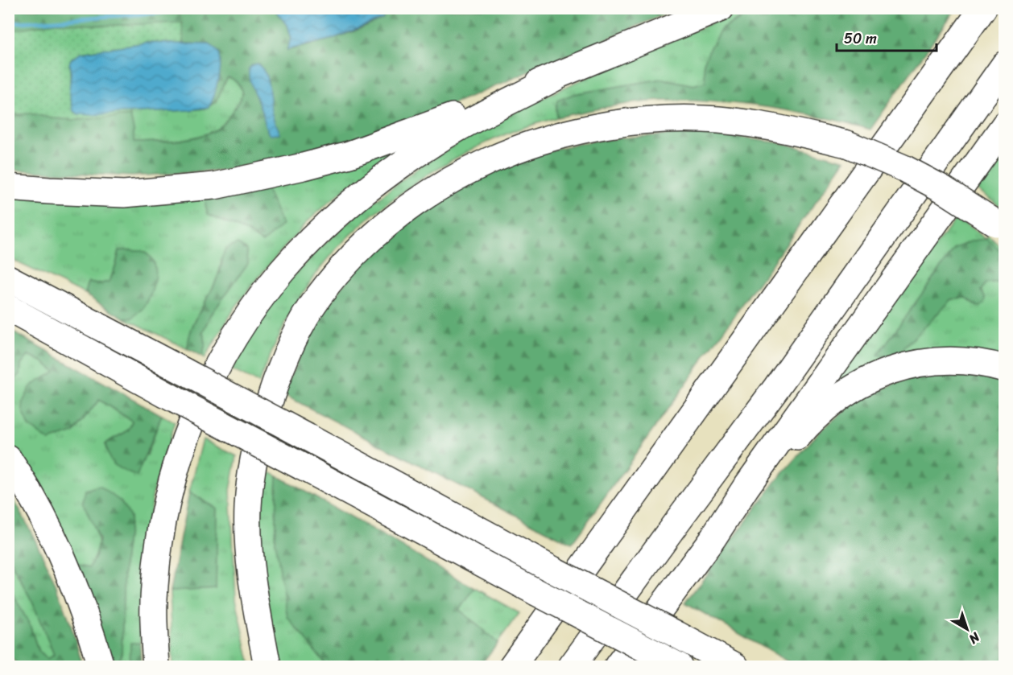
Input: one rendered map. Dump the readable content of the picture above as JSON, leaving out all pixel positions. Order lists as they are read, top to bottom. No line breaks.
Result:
{"scale_bar":"50 m","north":"bottom right"}
